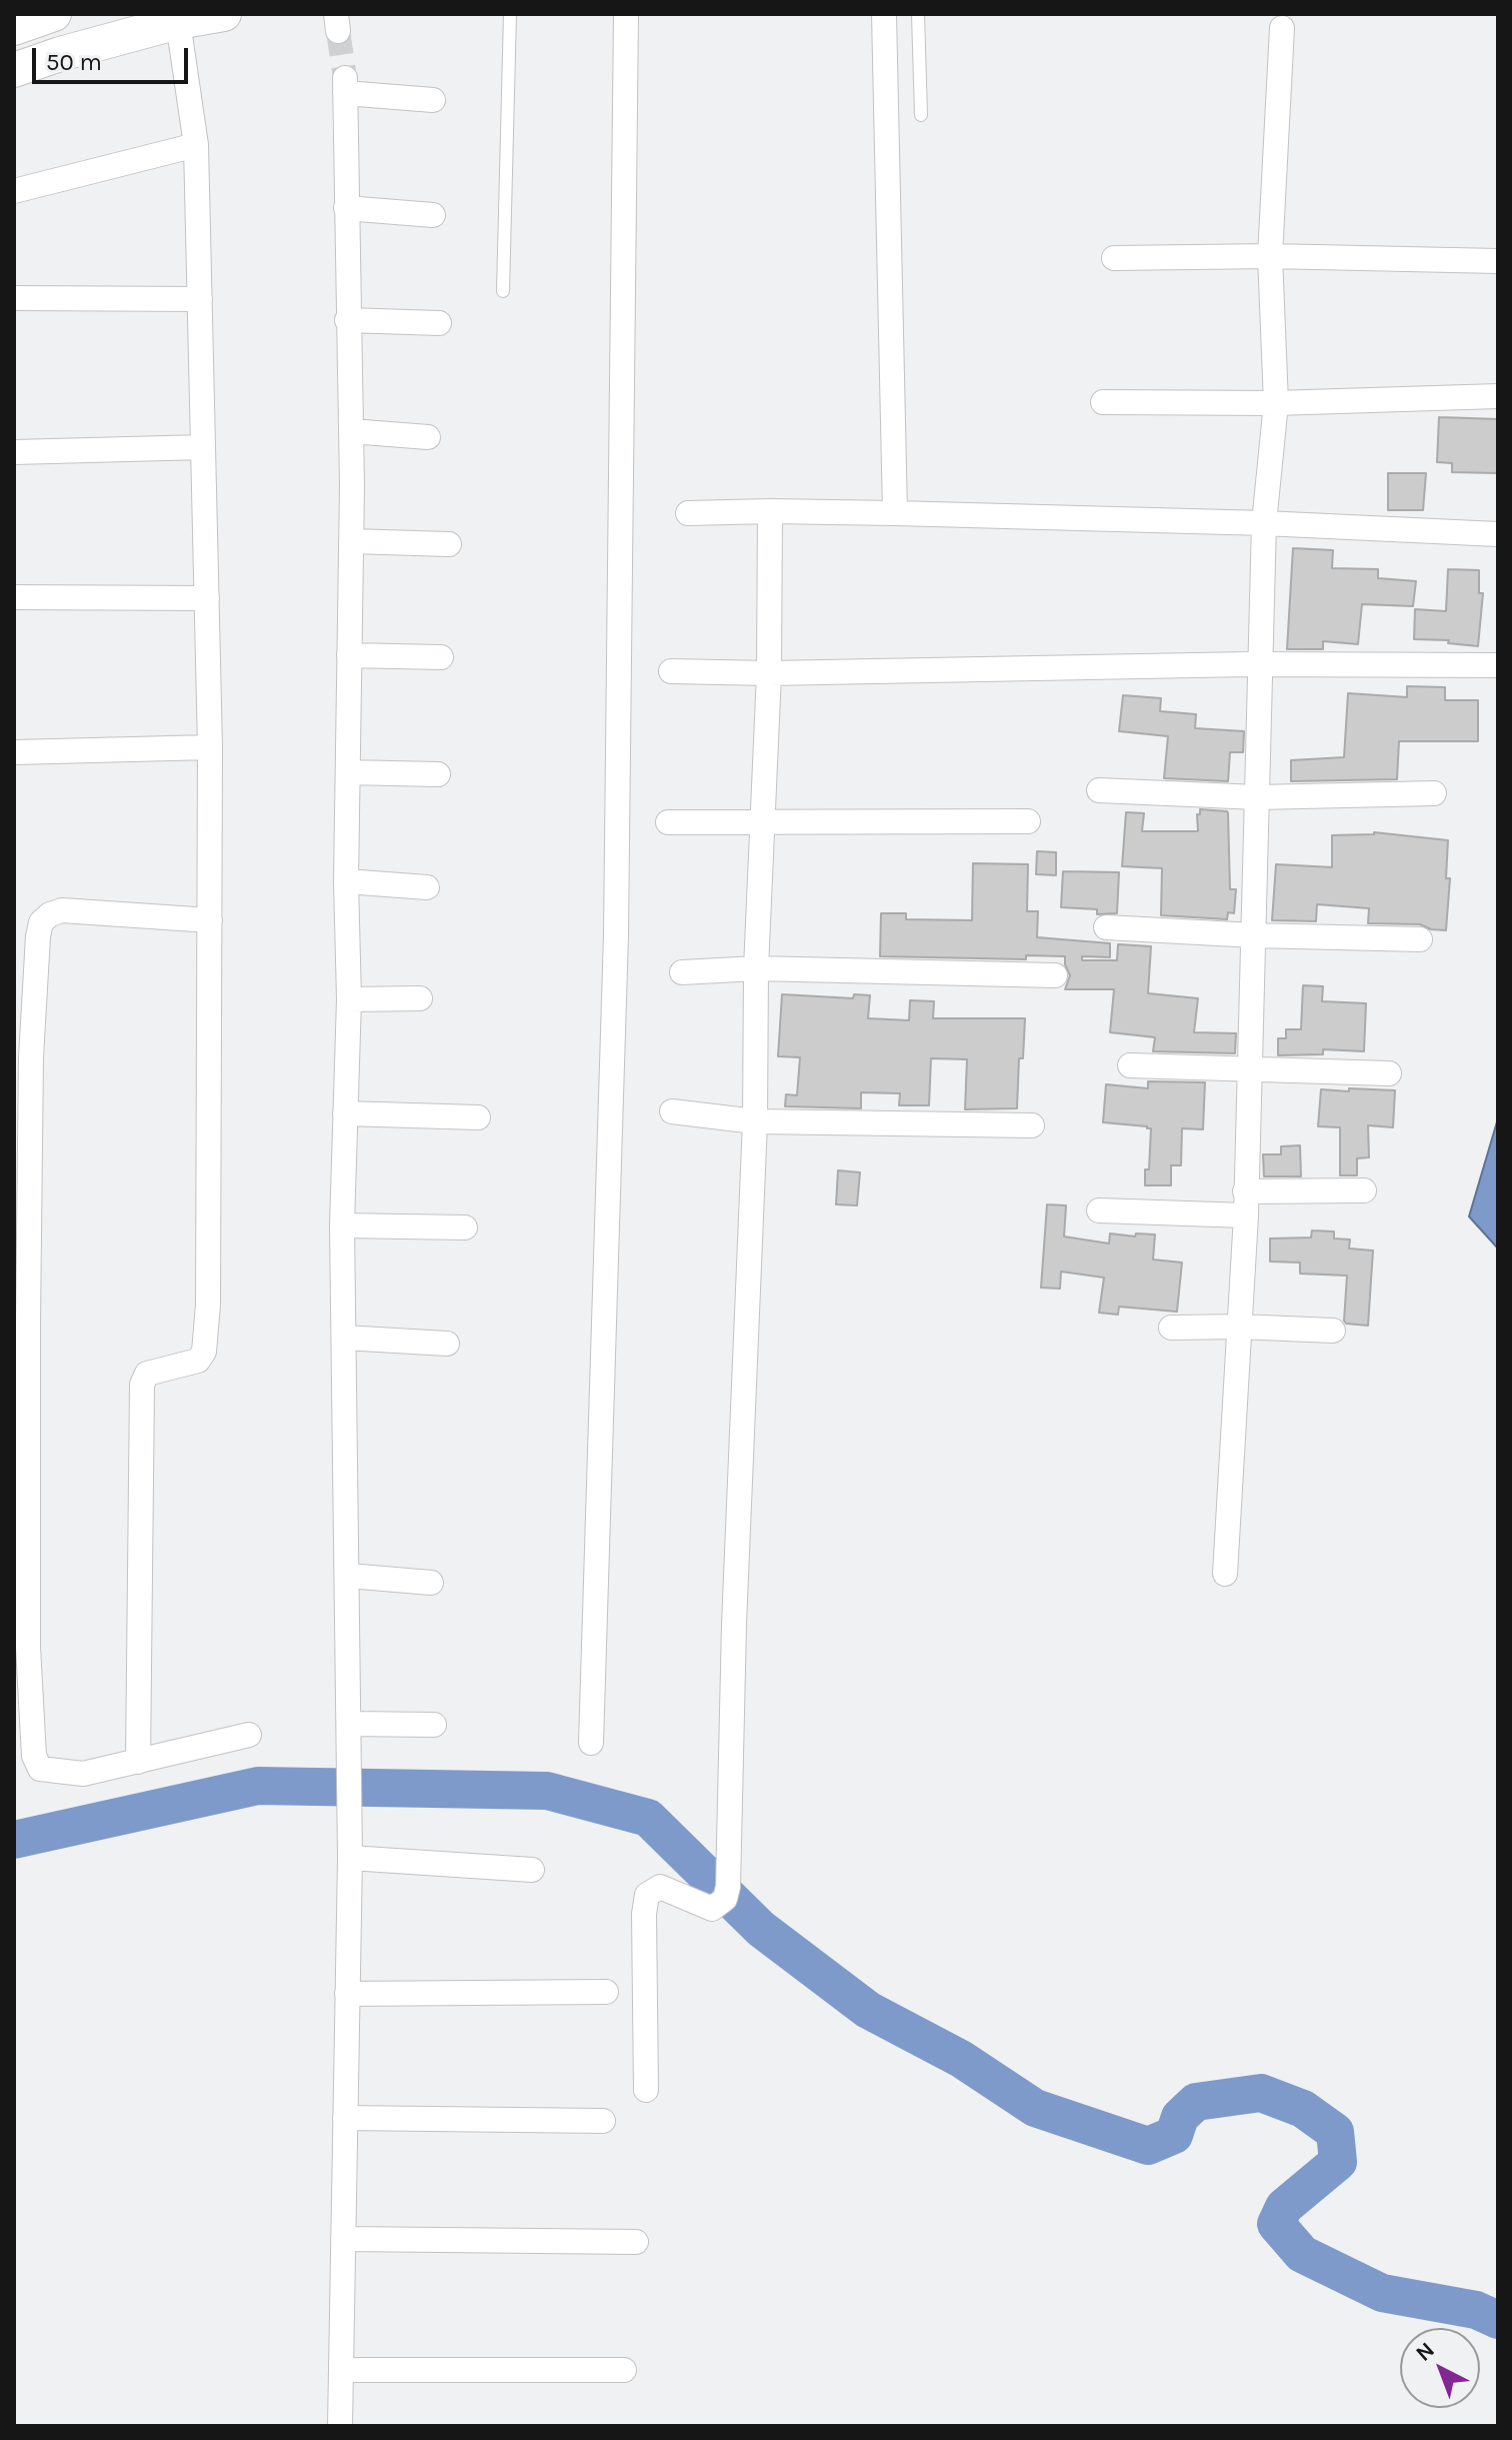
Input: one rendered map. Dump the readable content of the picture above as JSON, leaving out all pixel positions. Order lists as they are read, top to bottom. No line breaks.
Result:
{"scale_bar":"50 m","north":"top left"}
